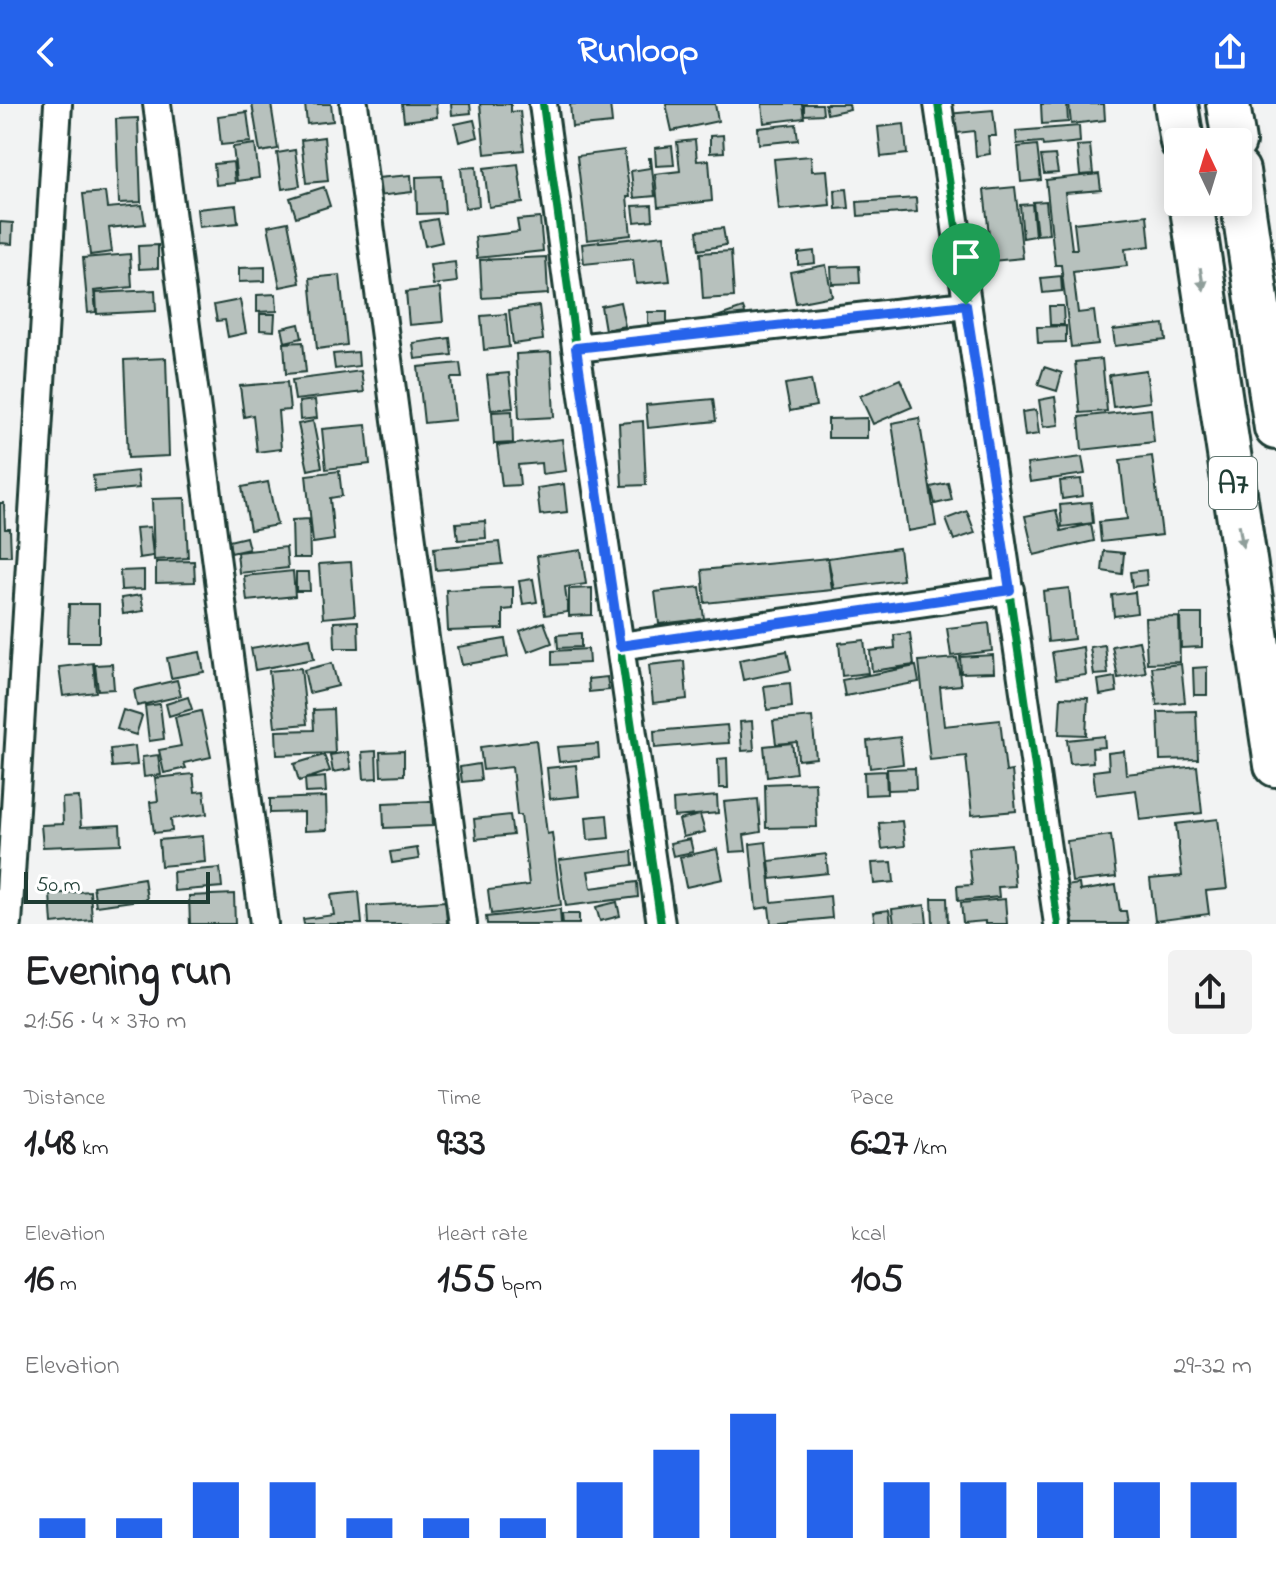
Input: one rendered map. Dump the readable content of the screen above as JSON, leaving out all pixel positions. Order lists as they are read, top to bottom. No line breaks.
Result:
{"streets":{"highway":["A7"]},"scale_bar":"50 m","north":"top","page":{"header":"Runloop","scale":"50 m","heading":["Evening run","21:56 · 4 × 370 m"],"stats":[["Distance","1.48 km"],["Time","9:33"],["Pace","6:27 /km"],["Elevation","16 m"],["Heart rate","155 bpm"],["kcal","105"]],"chart":["Elevation","29–32 m"]}}
